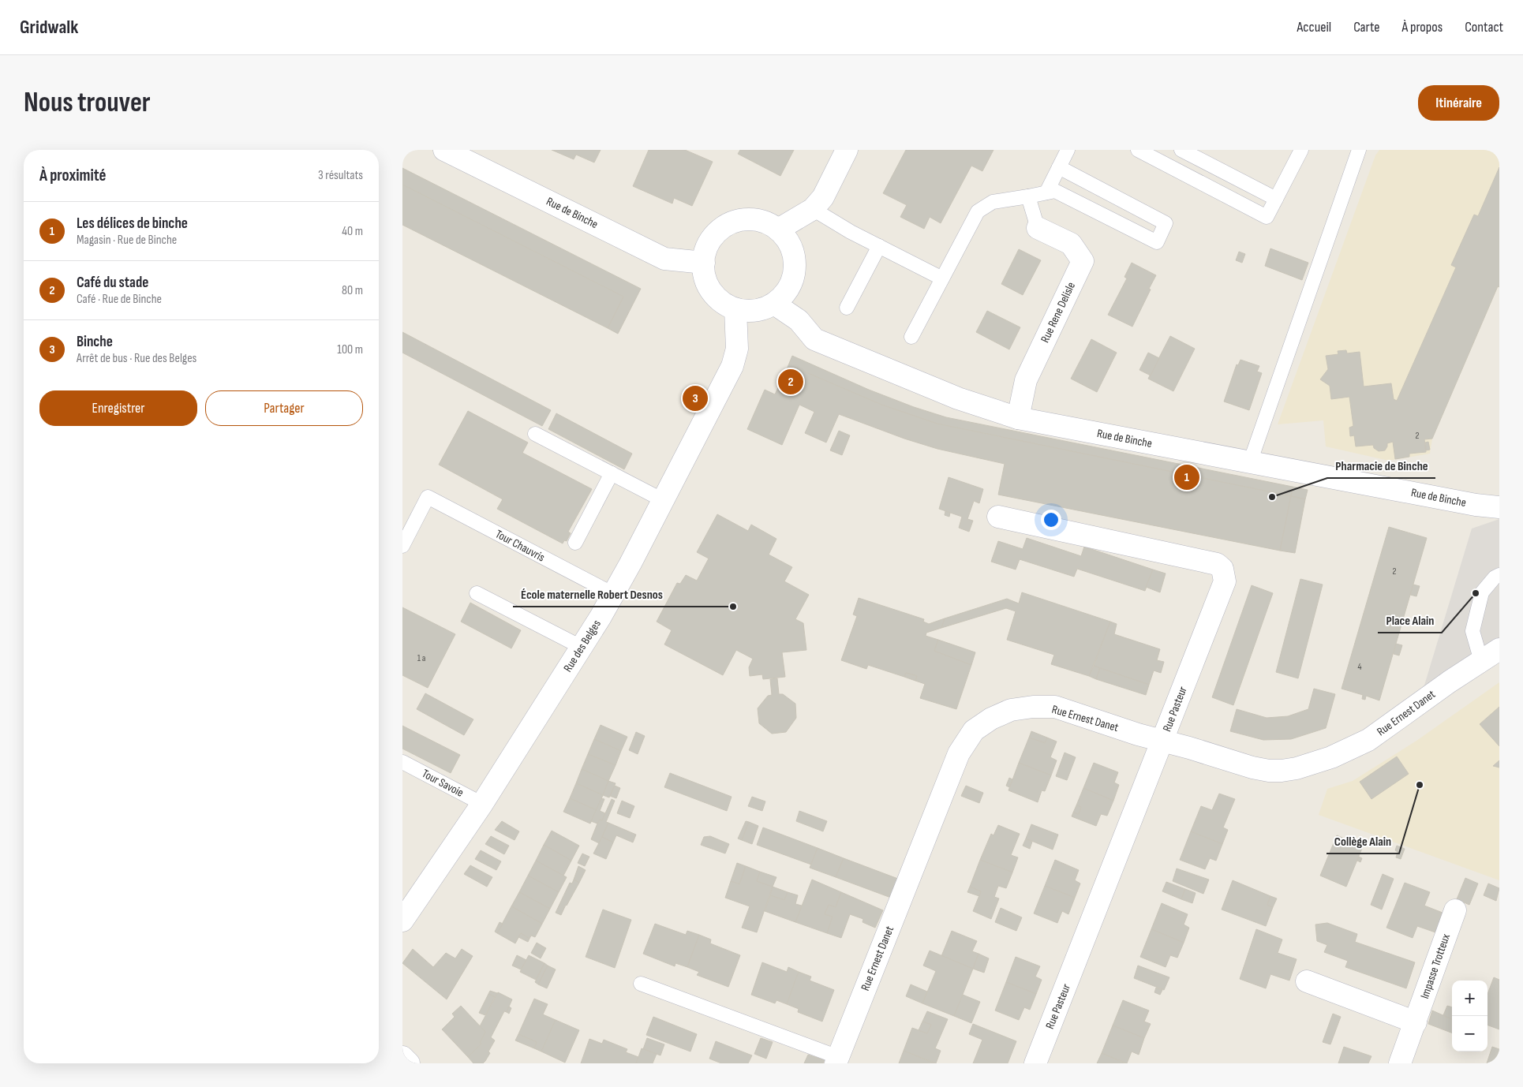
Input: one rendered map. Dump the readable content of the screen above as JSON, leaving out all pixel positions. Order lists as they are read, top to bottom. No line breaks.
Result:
{"streets":{"street":["Rue de Binche","Rue Rene Delisle","Rue des Belges","Rue Pasteur","Rue Ernest Danet","Impasse Trotteux"],"lane":["Tour Chauvris","Tour Savoie"]},"crossings":[["Rue de Binche","Rue Rene Delisle"],["Rue de Binche","Rue des Belges"],["Tour Chauvris","Rue des Belges"],["Rue des Belges","Tour Savoie"],["Rue Pasteur","Rue Ernest Danet"]],"places":["Pharmacie de Binche","Place Alain","École maternelle Robert Desnos","Collège Alain"],"house_numbers":["2","2","1 a","4"],"page":{"header":"Gridwalk","nav":["Accueil","Carte","À propos","Contact"],"buttons":["Itinéraire",["Enregistrer","Partager"]],"title":"Nous trouver","heading":["À proximité","3 résultats"],"list":[{"mark":"1","name":"Les délices de binche","note":"Magasin · Rue de Binche","value":"40 m"},{"mark":"2","name":"Café du stade","note":"Café · Rue de Binche","value":"80 m"},{"mark":"3","name":"Binche","note":"Arrêt de bus · Rue des Belges","value":"100 m"}],"pins":["2","3","1"],"map_buttons":["+","−"]}}
